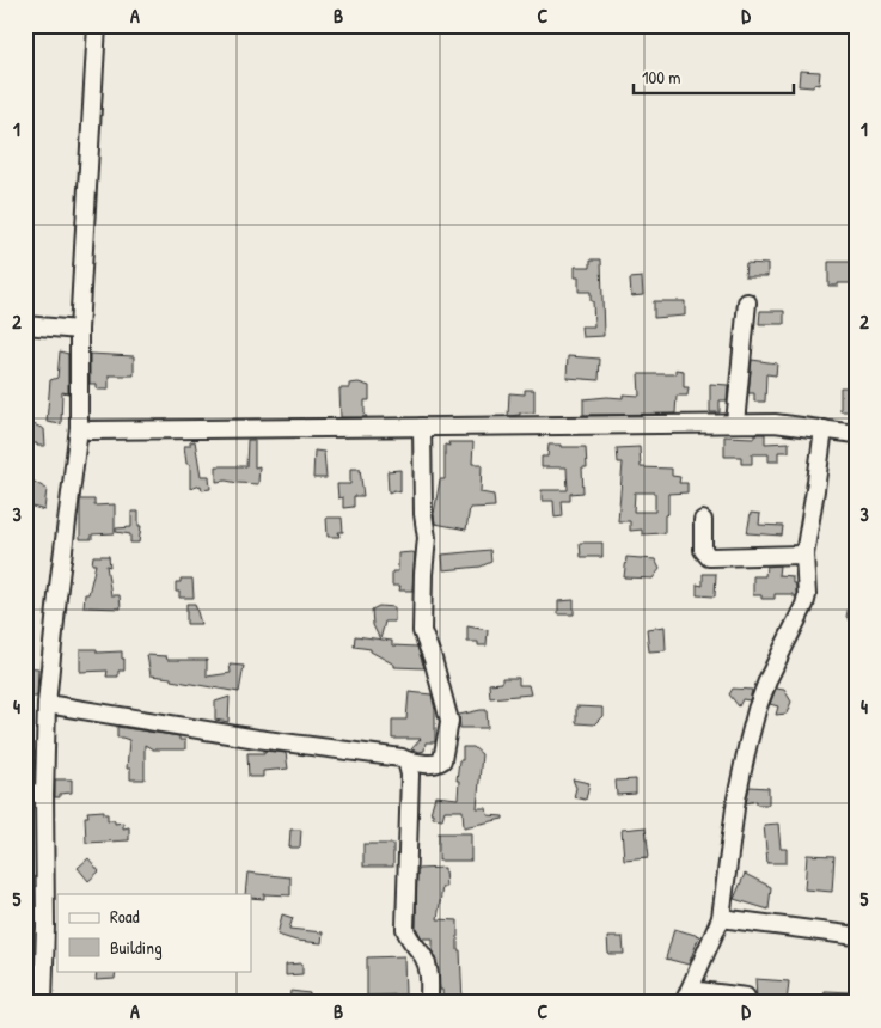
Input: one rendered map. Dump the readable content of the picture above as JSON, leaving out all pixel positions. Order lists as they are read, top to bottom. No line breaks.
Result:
{"legend":["Road","Building"],"scale_bar":"100 m","grid":{"columns":["A","B","C","D"],"rows":["1","2","3","4","5"]}}
